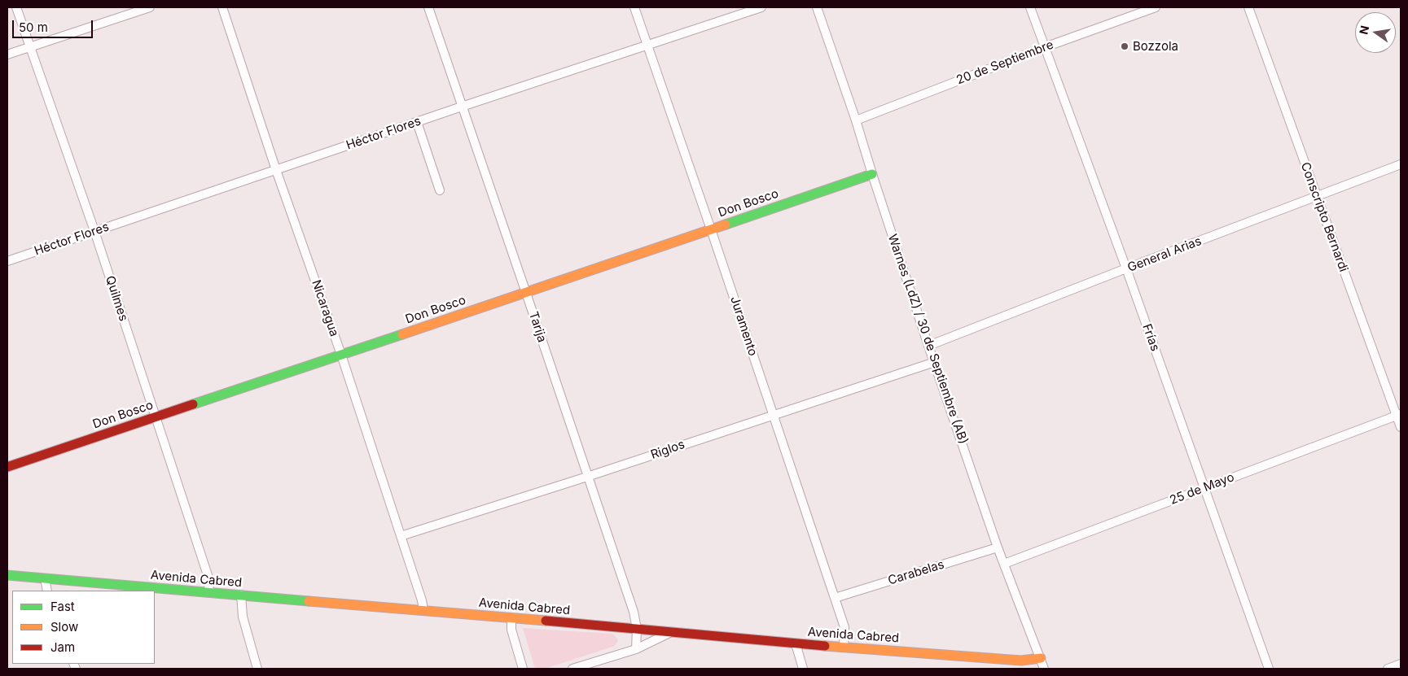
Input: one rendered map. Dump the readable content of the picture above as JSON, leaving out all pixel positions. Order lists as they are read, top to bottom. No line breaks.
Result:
{"streets":{"street":["20 de Septiembre","Héctor Flores","Don Bosco","Conscripto Bernardi","General Arias","Quilmes","Nicaragua","Juramento","Tarija","Frías","Warnes (LdZ) / 30 de Septiembre (AB)","Riglos","25 de Mayo","Carabelas","Avenida Cabred"]},"crossings":[["20 de Septiembre","Frías"],["20 de Septiembre","Warnes (LdZ) / 30 de Septiembre (AB)"],["Héctor Flores","Quilmes"],["Héctor Flores","Nicaragua"],["Héctor Flores","Juramento"],["Héctor Flores","Tarija"],["Don Bosco","Quilmes"],["Don Bosco","Nicaragua"],["Don Bosco","Juramento"],["Don Bosco","Tarija"],["Don Bosco","Warnes (LdZ) / 30 de Septiembre (AB)"],["Conscripto Bernardi","General Arias"],["Conscripto Bernardi","25 de Mayo"],["General Arias","Frías"],["General Arias","Warnes (LdZ) / 30 de Septiembre (AB)"],["Quilmes","Avenida Cabred"],["Nicaragua","Riglos"],["Nicaragua","Avenida Cabred"],["Juramento","Riglos"],["Juramento","Carabelas"],["Juramento","Avenida Cabred"],["Tarija","Riglos"],["Tarija","Avenida Cabred"],["Frías","25 de Mayo"],["Warnes (LdZ) / 30 de Septiembre (AB)","Riglos"],["Warnes (LdZ) / 30 de Septiembre (AB)","25 de Mayo"],["Warnes (LdZ) / 30 de Septiembre (AB)","Carabelas"],["Warnes (LdZ) / 30 de Septiembre (AB)","Avenida Cabred"]],"places":["Bozzola"],"legend":["Fast","Slow","Jam"],"scale_bar":"50 m","north":"left"}
